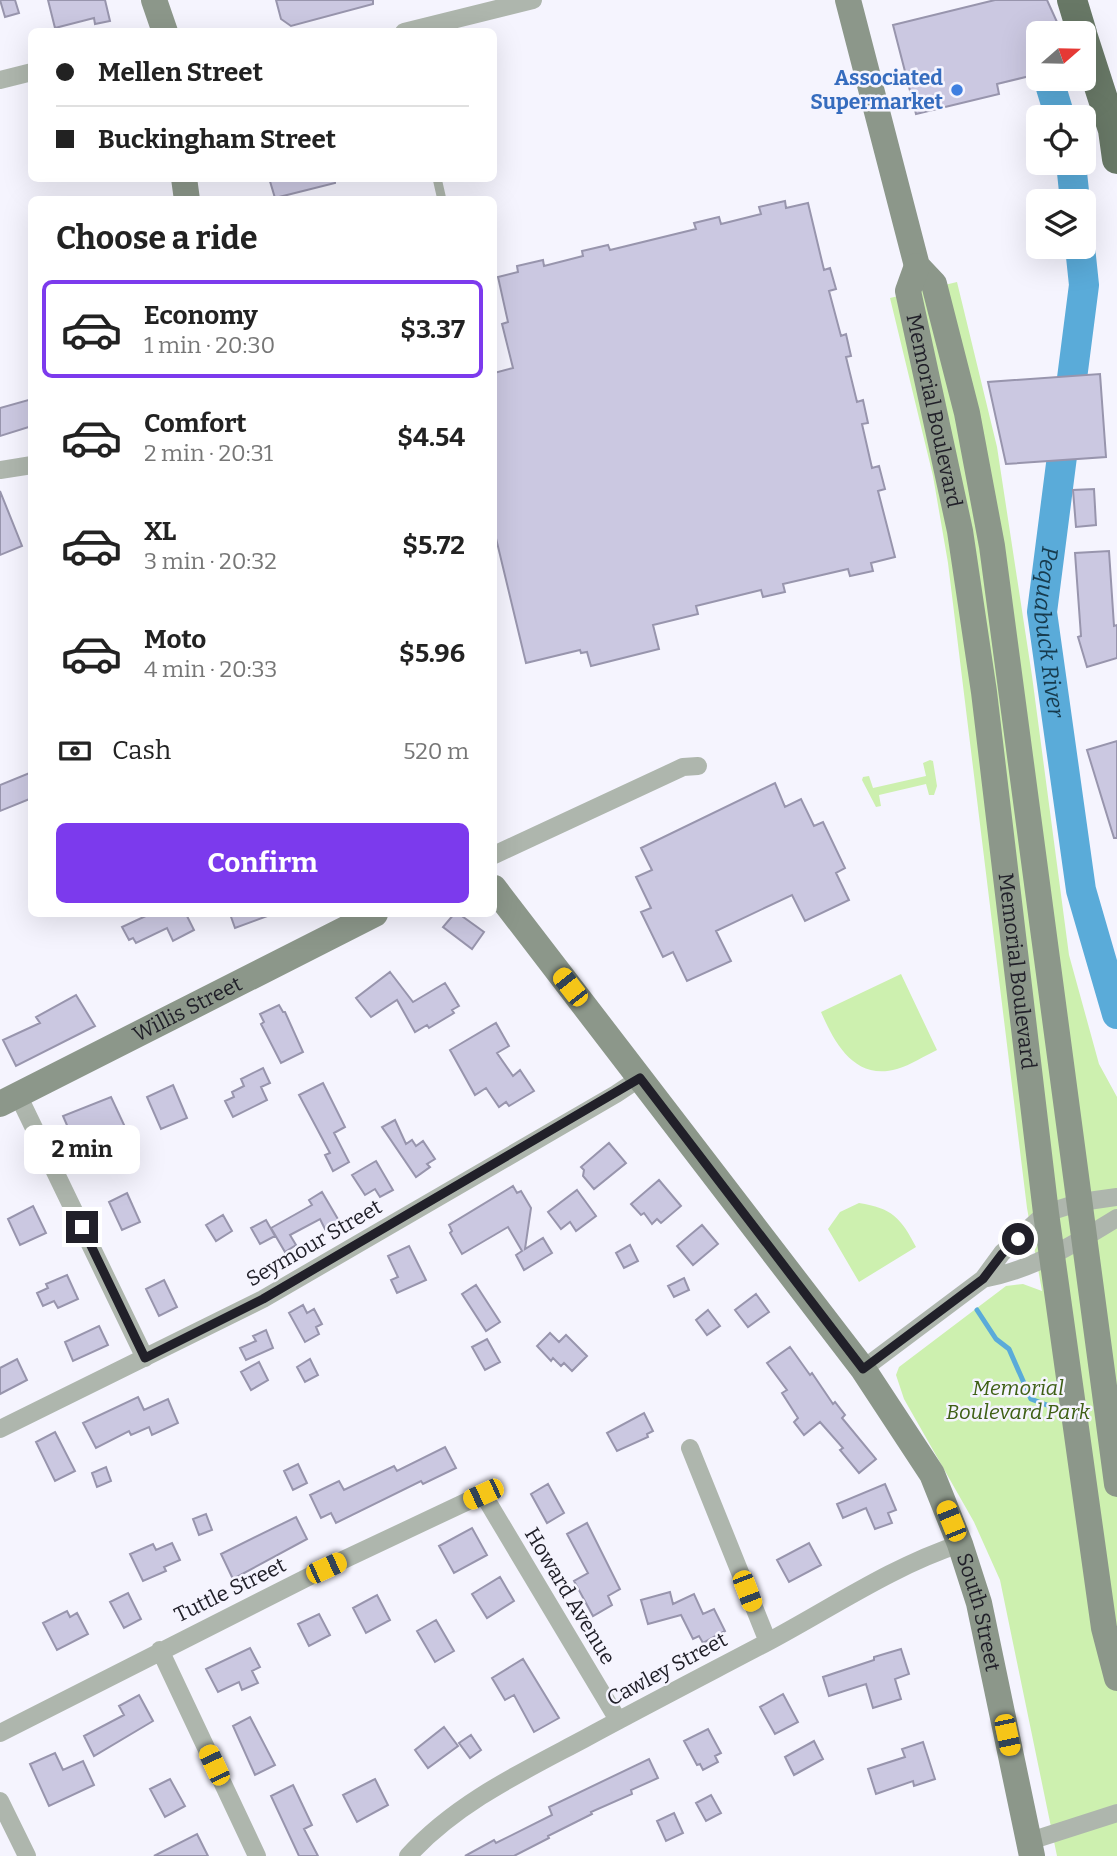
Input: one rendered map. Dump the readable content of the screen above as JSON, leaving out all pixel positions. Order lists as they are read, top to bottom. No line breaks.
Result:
{"streets":{"main road":["Memorial Boulevard","Willis Street","South Street"],"street":["Seymour Street","Tuttle Street","Howard Avenue","Cawley Street"]},"crossings":[["Seymour Street","South Street"],["Tuttle Street","Howard Avenue"],["Howard Avenue","Cawley Street"],["South Street","Cawley Street"]],"water":["Pequabuck River"],"parks":["Memorial Boulevard Park"],"places":["Associated Supermarket"],"north":"right","page":{"banner":["Mellen Street","Buckingham Street"],"heading":"Choose a ride","list":[{"name":"Economy","note":"1 min · 20:30","value":"$3.37"},{"name":"Comfort","note":"2 min · 20:31","value":"$4.54"},{"name":"XL","note":"3 min · 20:32","value":"$5.72"},{"name":"Moto","note":"4 min · 20:33","value":"$5.96"}],"pay":["Cash","520 m"],"buttons":"Confirm","bubble":"2 min"}}
